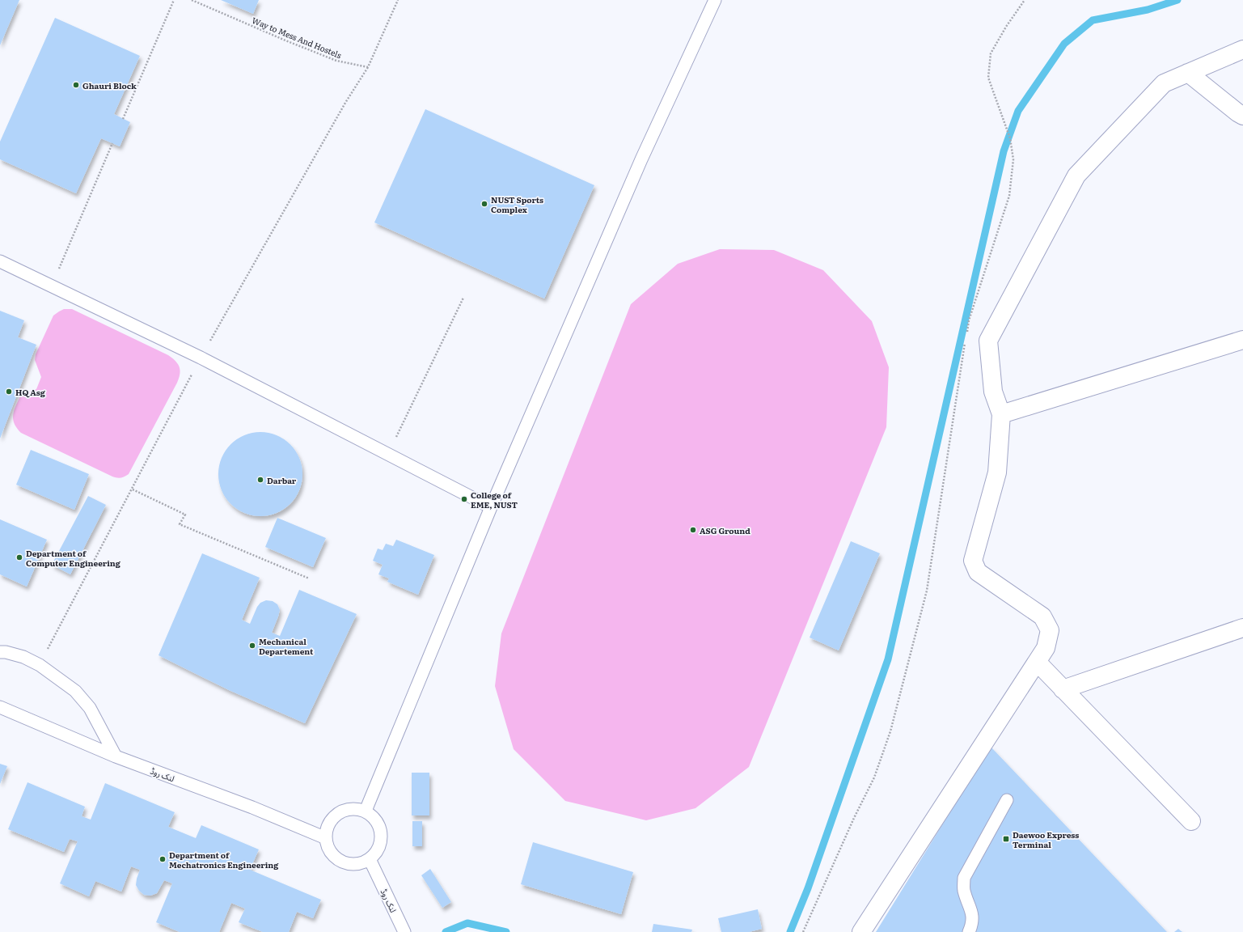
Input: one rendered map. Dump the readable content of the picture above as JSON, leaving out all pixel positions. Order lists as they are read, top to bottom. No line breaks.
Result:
{"streets":{"lane":["لنک روڈ"],"path":["Way to Mess And Hostels"]},"places":{"other":["Ghauri Block","NUST Sports Complex","HQ Asg","Darbar","College of EME, NUST","ASG Ground","Department of Computer Engineering","Mechanical Departement","Department of Mechatronics Engineering"],"transit":["Daewoo Express Terminal"]}}
